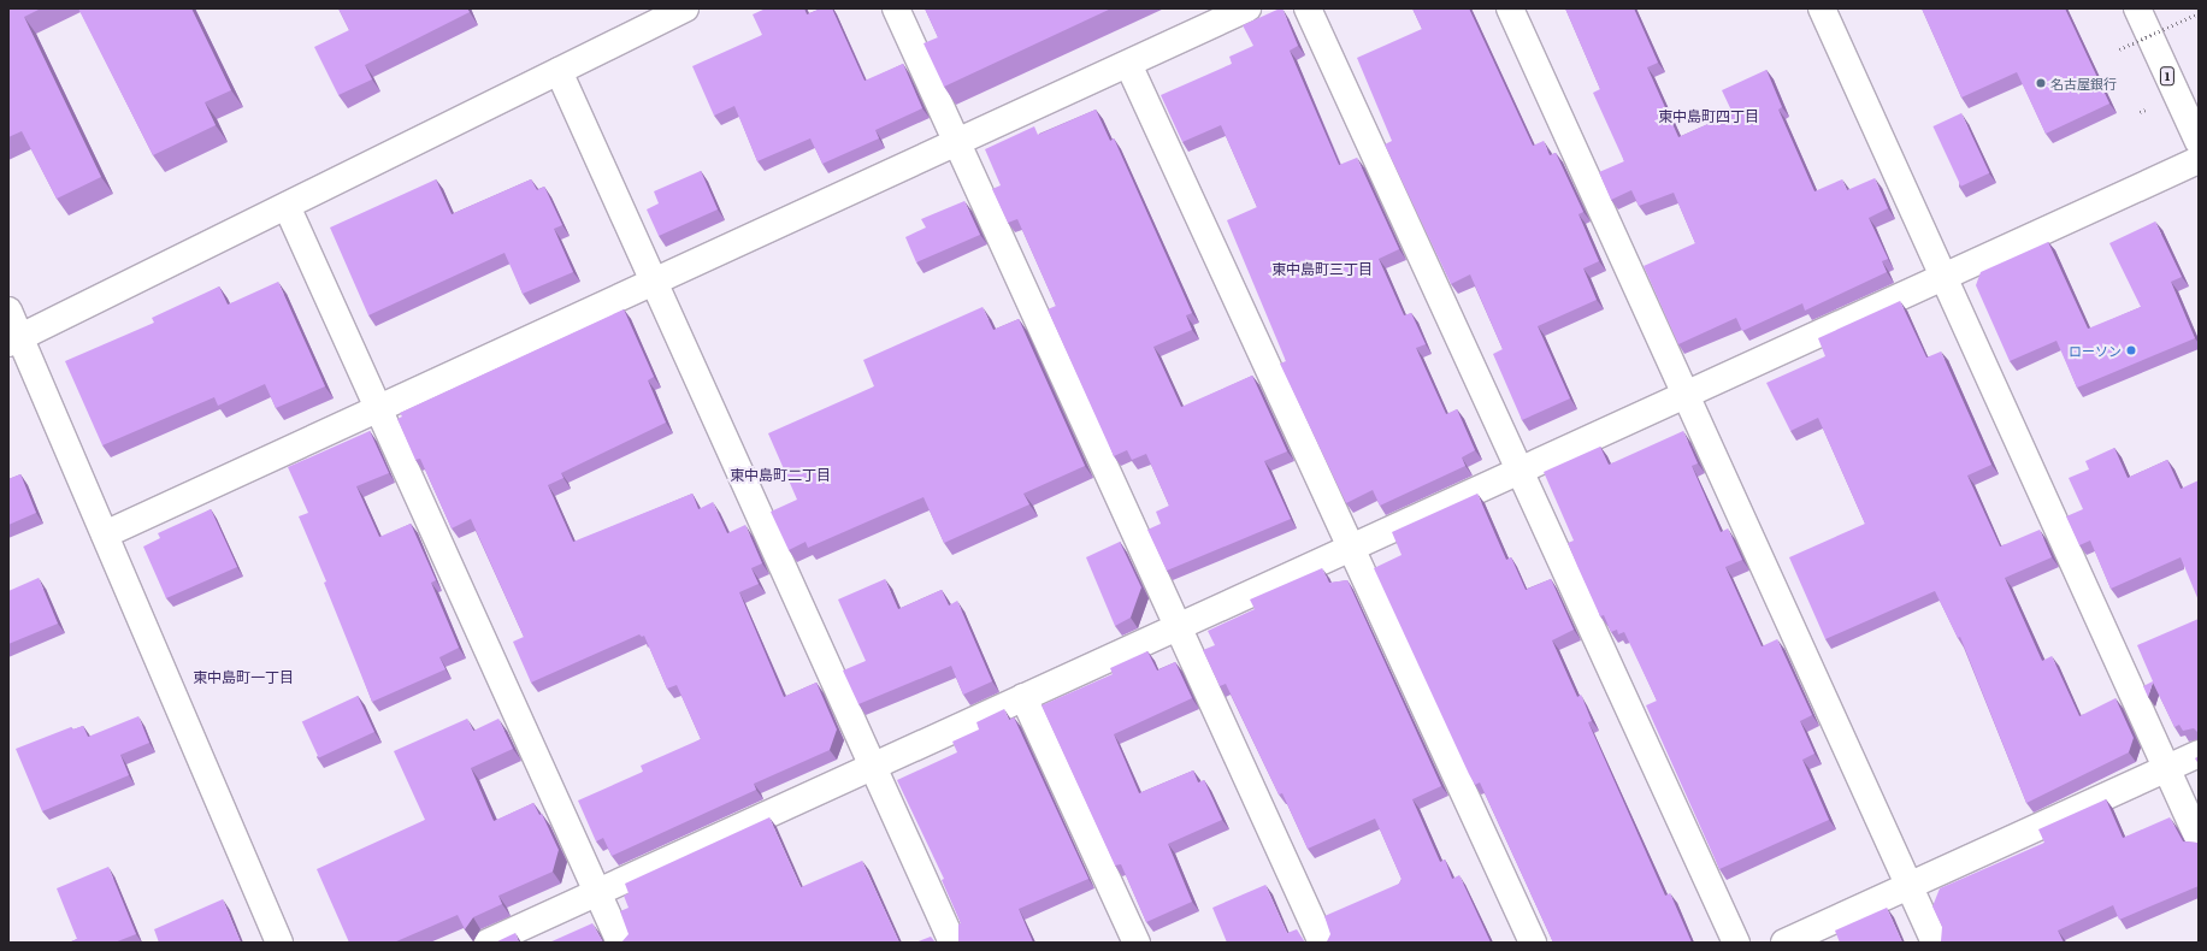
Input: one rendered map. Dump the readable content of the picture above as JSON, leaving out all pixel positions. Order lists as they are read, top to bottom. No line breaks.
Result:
{"streets":{"main road":["1"]},"districts":["東中島町四丁目","東中島町三丁目","東中島町二丁目","東中島町一丁目"],"places":["名古屋銀行","ローソン"]}
